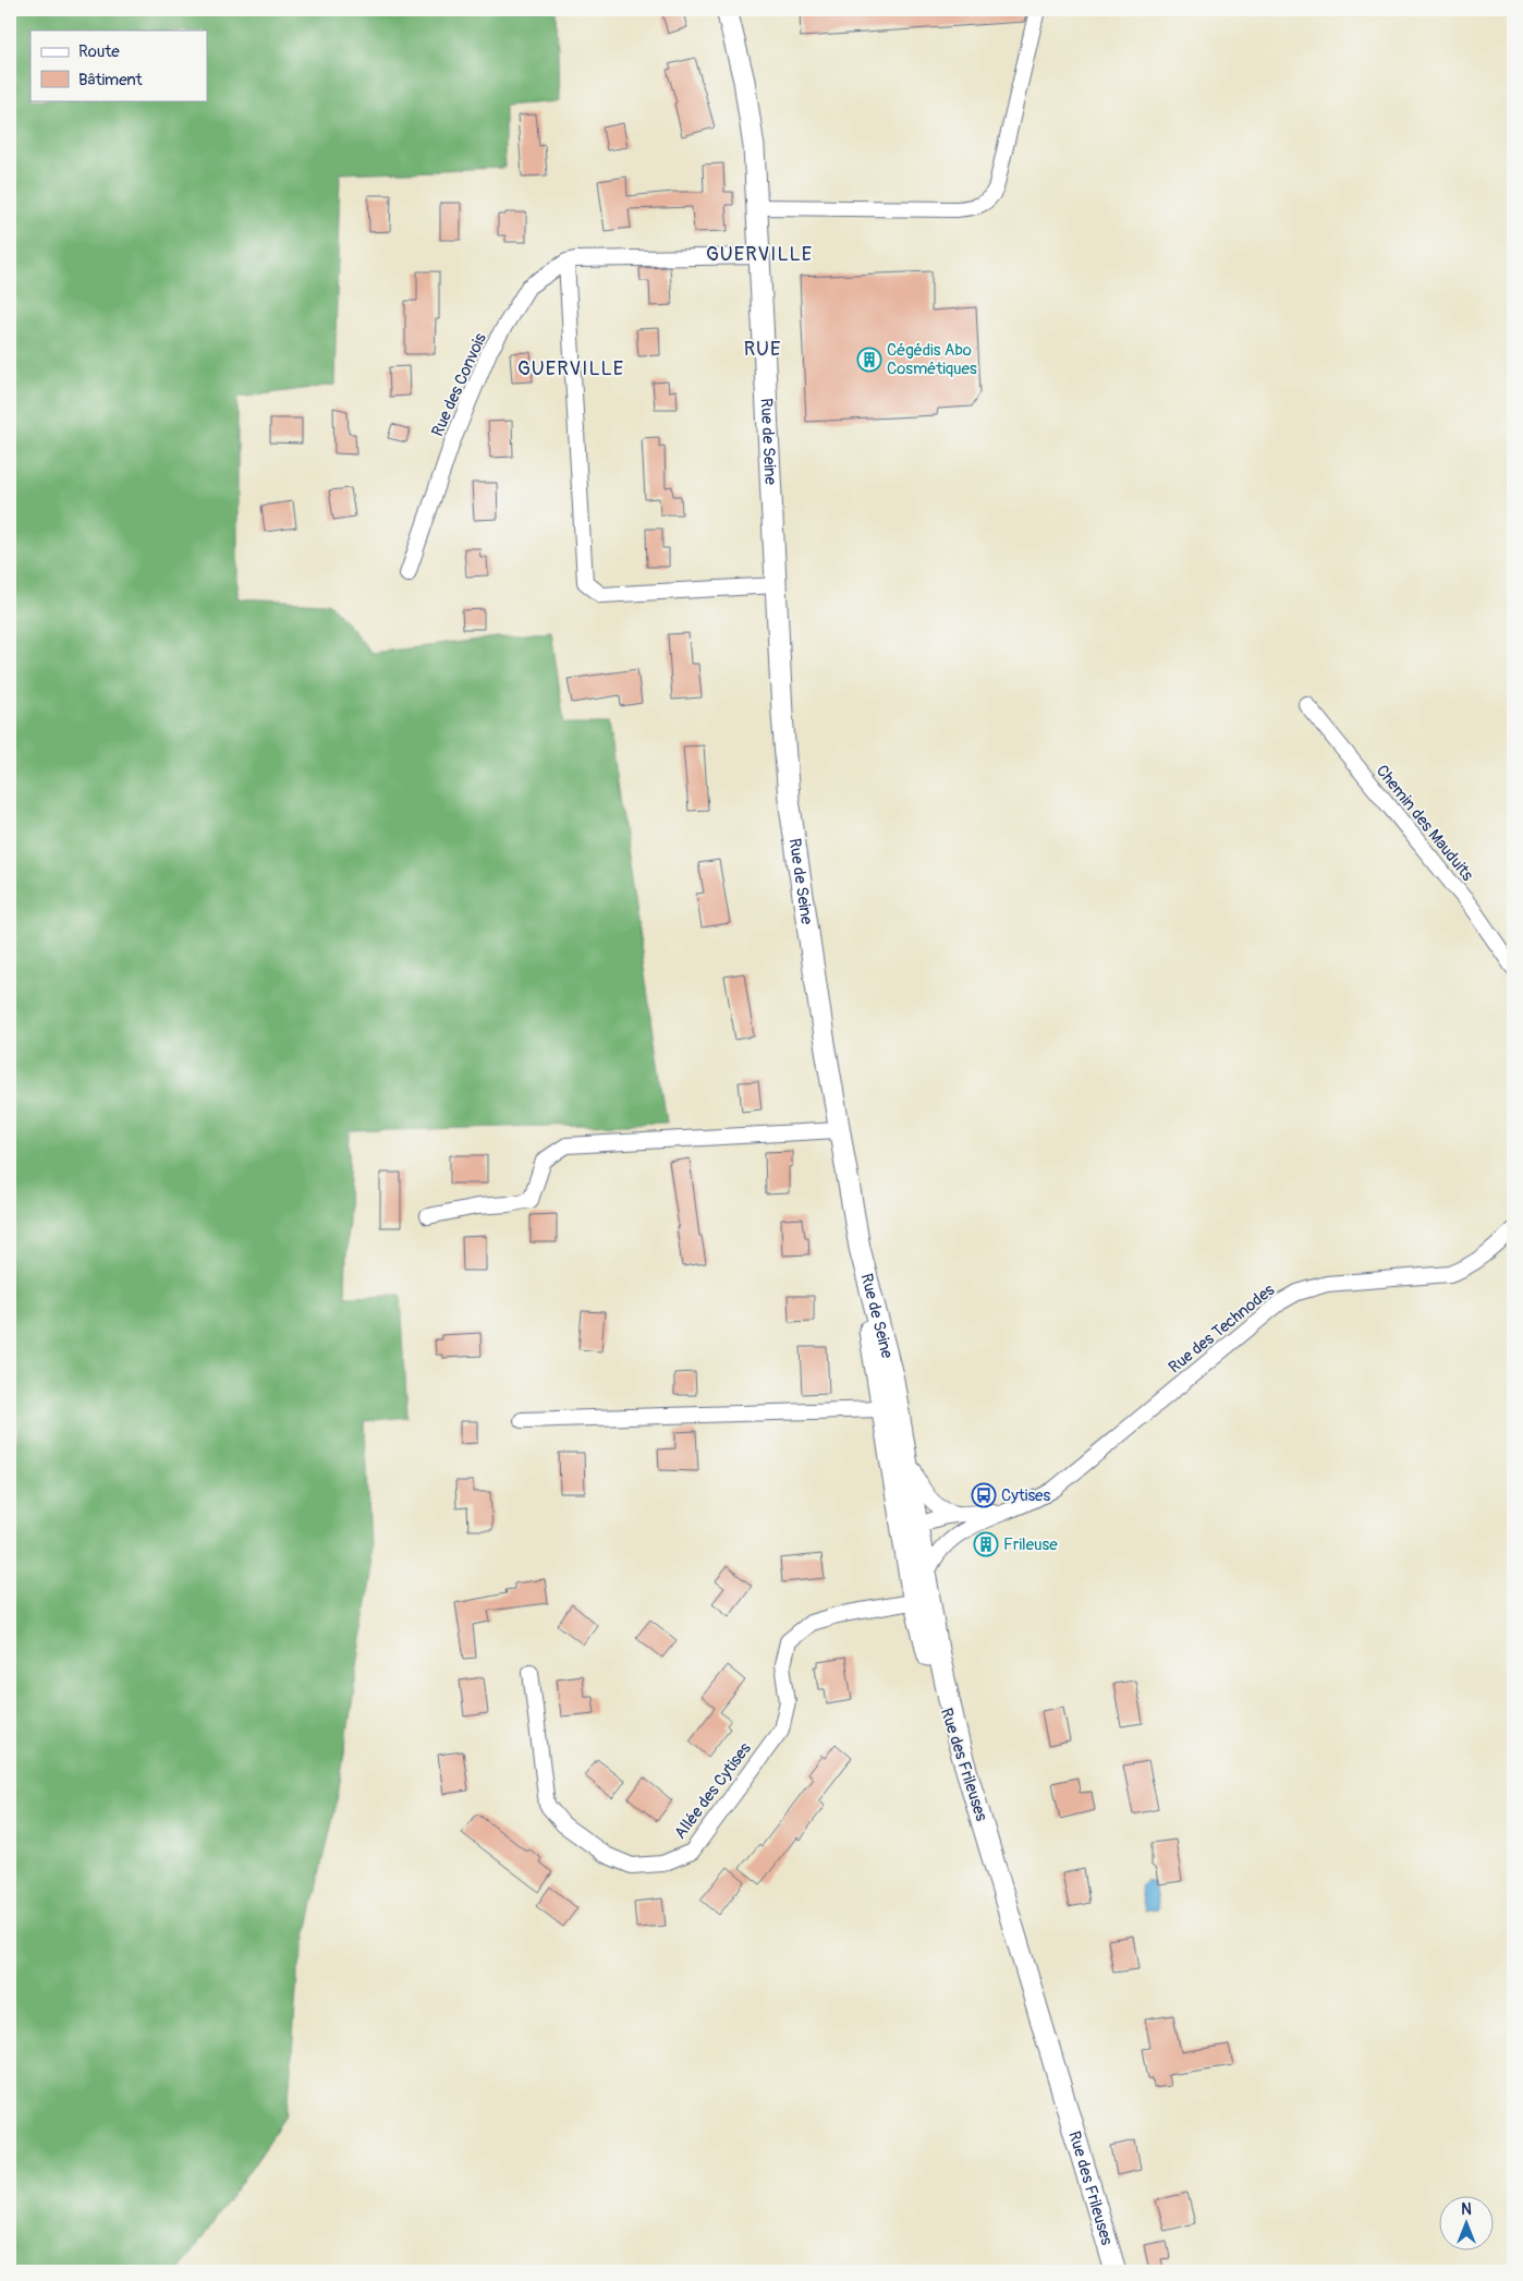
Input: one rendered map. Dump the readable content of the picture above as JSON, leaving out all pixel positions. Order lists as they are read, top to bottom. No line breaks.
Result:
{"streets":{"street":["Rue des Convois","Rue de Seine","Chemin des Mauduits","Rue des Technodes","Rue des Frileuses","Allée des Cytises"]},"crossings":[["Rue des Convois","Rue de Seine"],["Rue de Seine","Rue des Technodes"],["Rue de Seine","Rue des Frileuses"],["Rue de Seine","Allée des Cytises"],["Rue des Technodes","Rue des Frileuses"],["Rue des Frileuses","Allée des Cytises"]],"districts":["GUERVILLE","RUE","GUERVILLE"],"places":{"building":["Cégédis Abo Cosmétiques","Frileuse"],"bus stop":["Cytises"]},"legend":["Route","Bâtiment"],"north":"top"}
